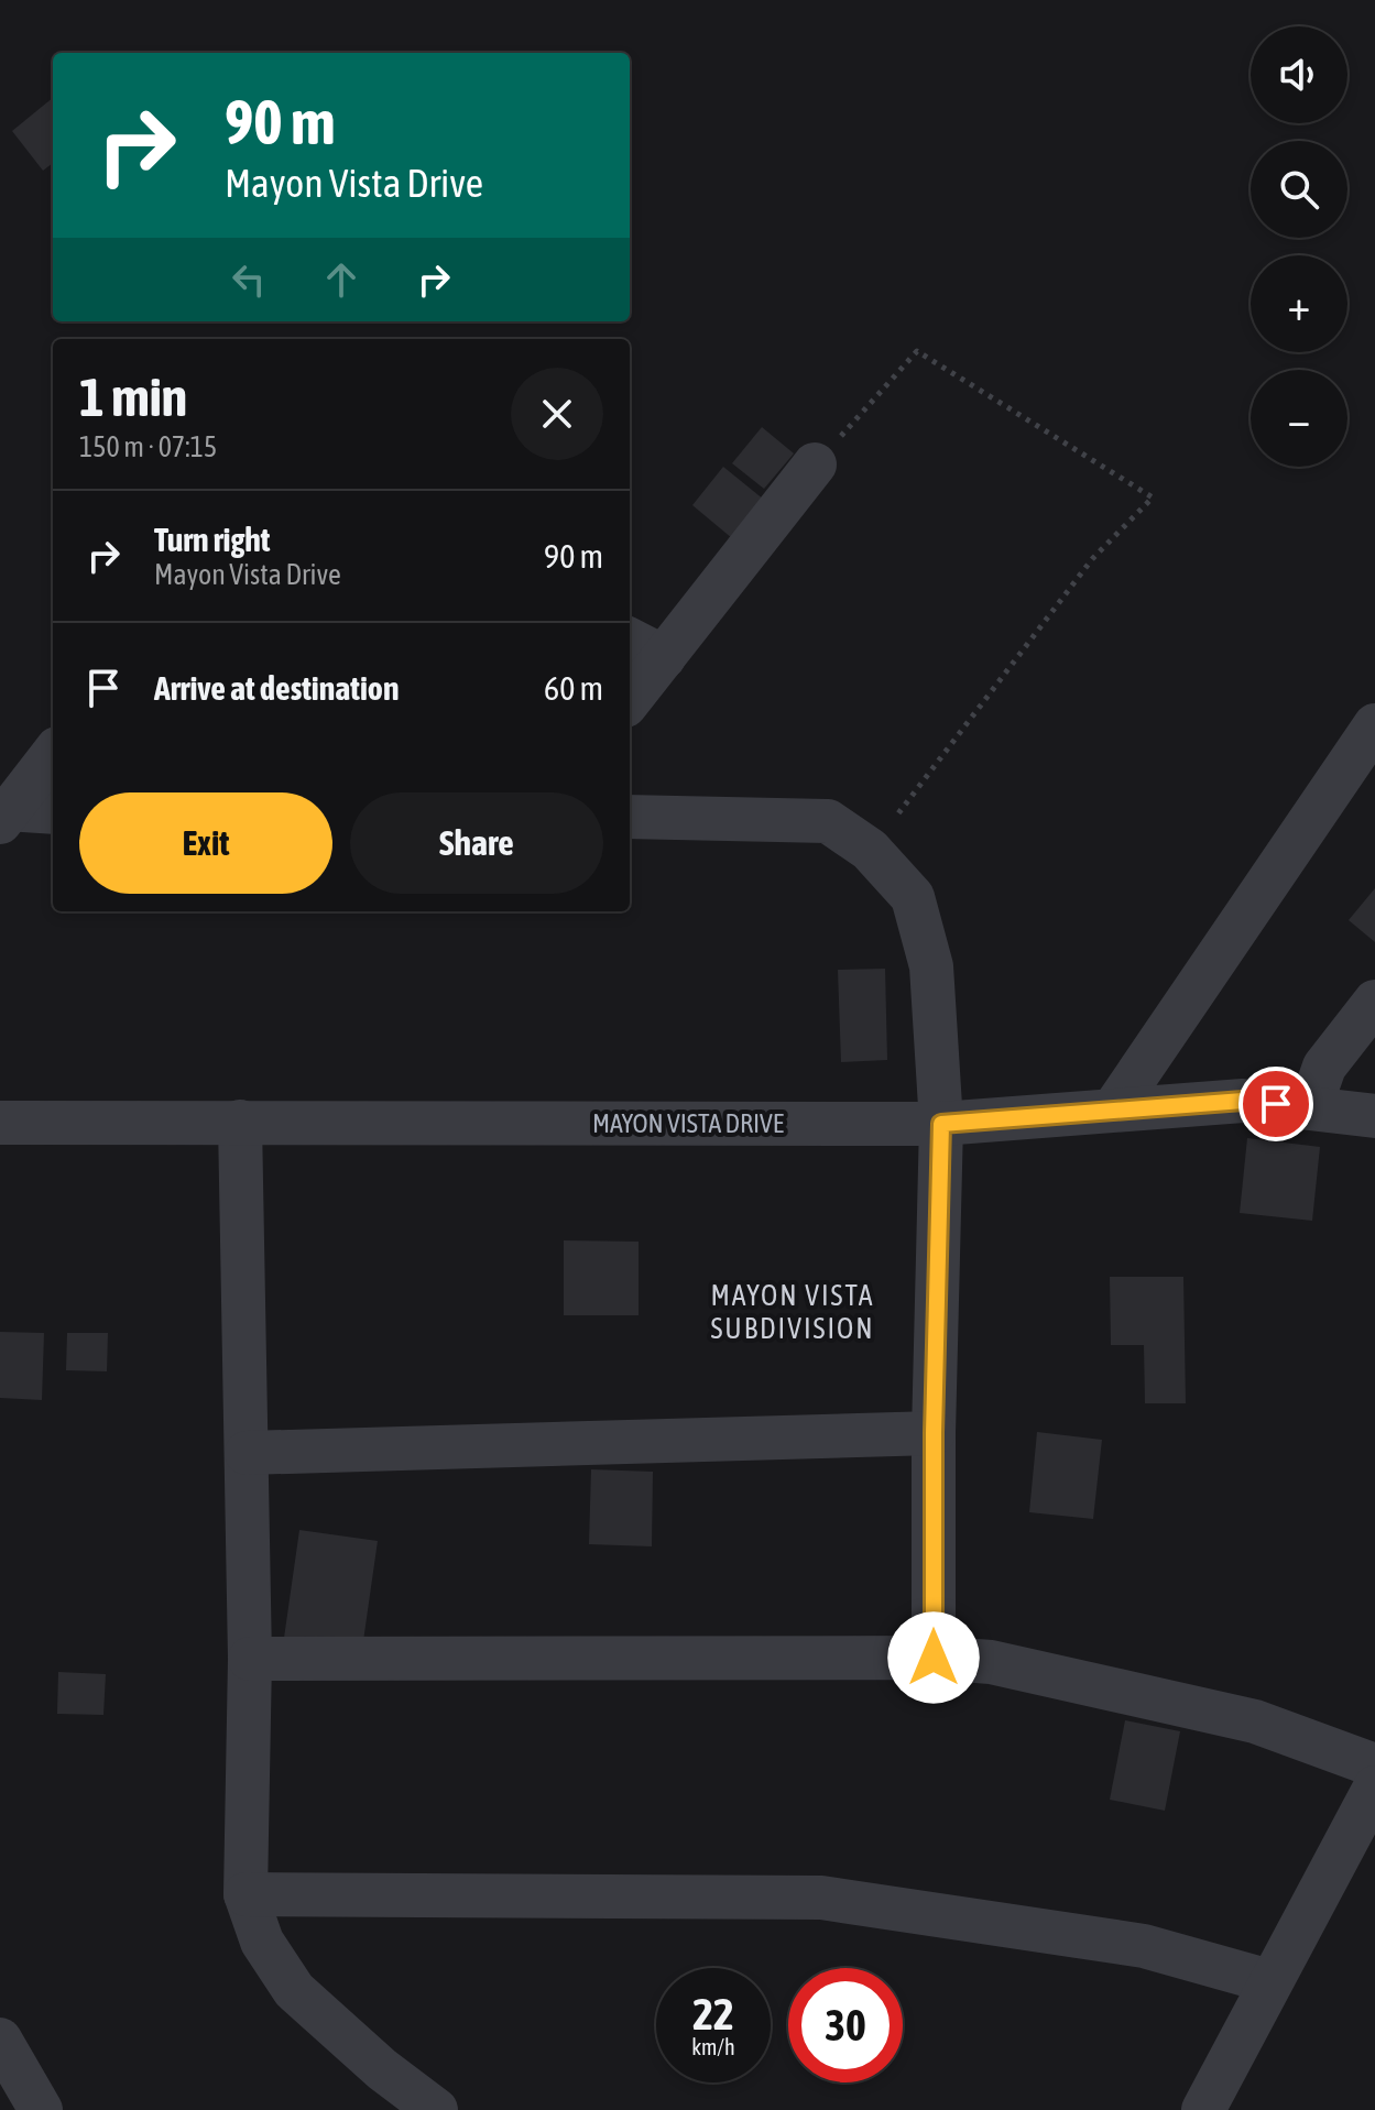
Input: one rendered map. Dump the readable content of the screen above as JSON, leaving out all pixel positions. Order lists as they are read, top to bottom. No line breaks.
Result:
{"streets":{"street":["MAYON VISTA DRIVE"]},"districts":["MAYON VISTA SUBDIVISION"],"page":{"map_buttons":["+","−"],"turn":["90 m","Mayon Vista Drive"],"heading":["1 min","150 m · 07:15"],"list":[{"name":"Turn right","note":"Mayon Vista Drive","value":"90 m"},{"name":"Arrive at destination","value":"60 m"}],"buttons":["Exit","Share"],"speed":"22 km/h","limit":"30"}}
